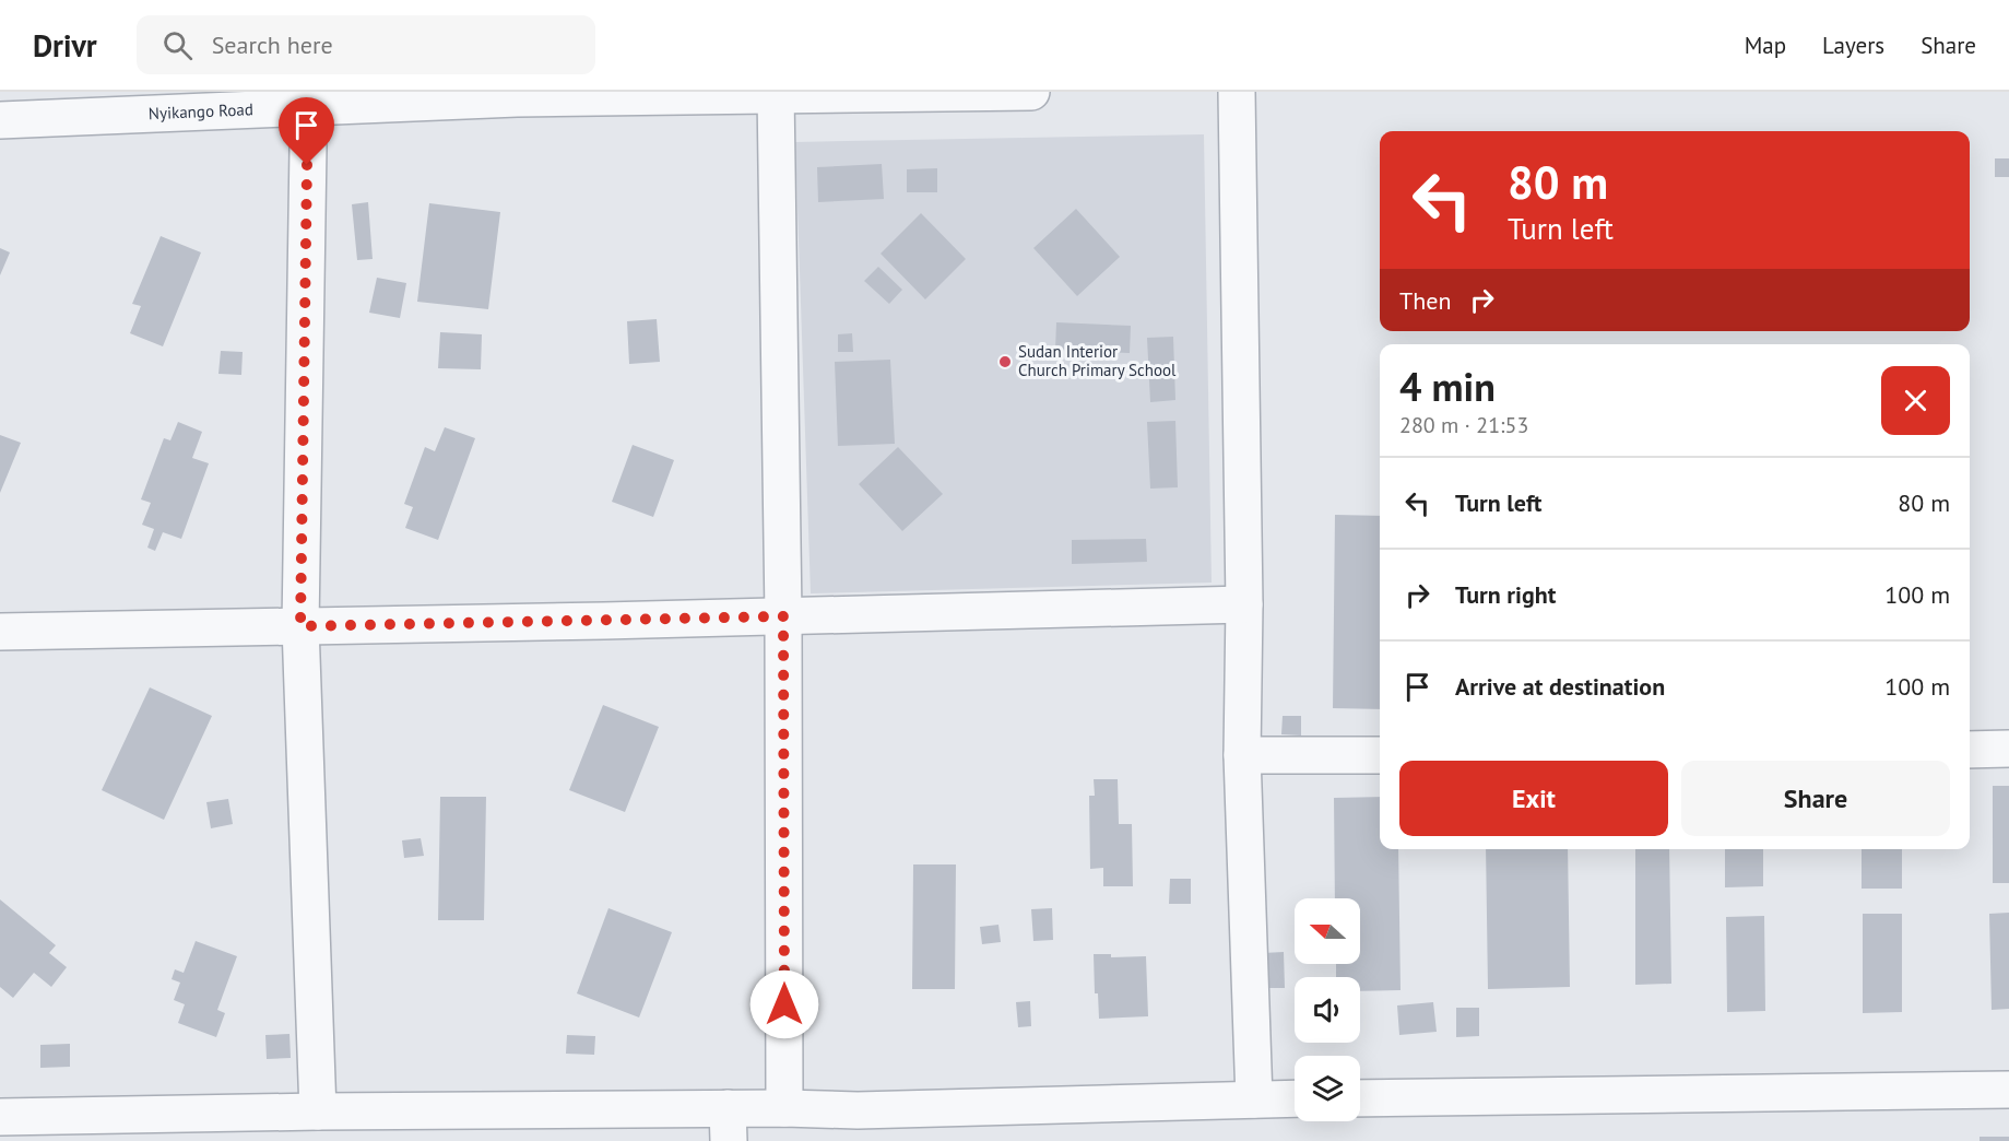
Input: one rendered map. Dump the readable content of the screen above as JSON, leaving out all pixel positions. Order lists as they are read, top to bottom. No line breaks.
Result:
{"streets":{"street":["Nyikango Road"]},"places":["Sudan Interior Church Primary School"],"north":"left","page":{"header":"Drivr","search":"Search here","nav":["Map","Layers","Share"],"turn":["80 m","Turn left"],"then":"Then","heading":["4 min","280 m · 21:53"],"list":[{"name":"Turn left","value":"80 m"},{"name":"Turn right","value":"100 m"},{"name":"Arrive at destination","value":"100 m"}],"buttons":["Exit","Share"]}}
